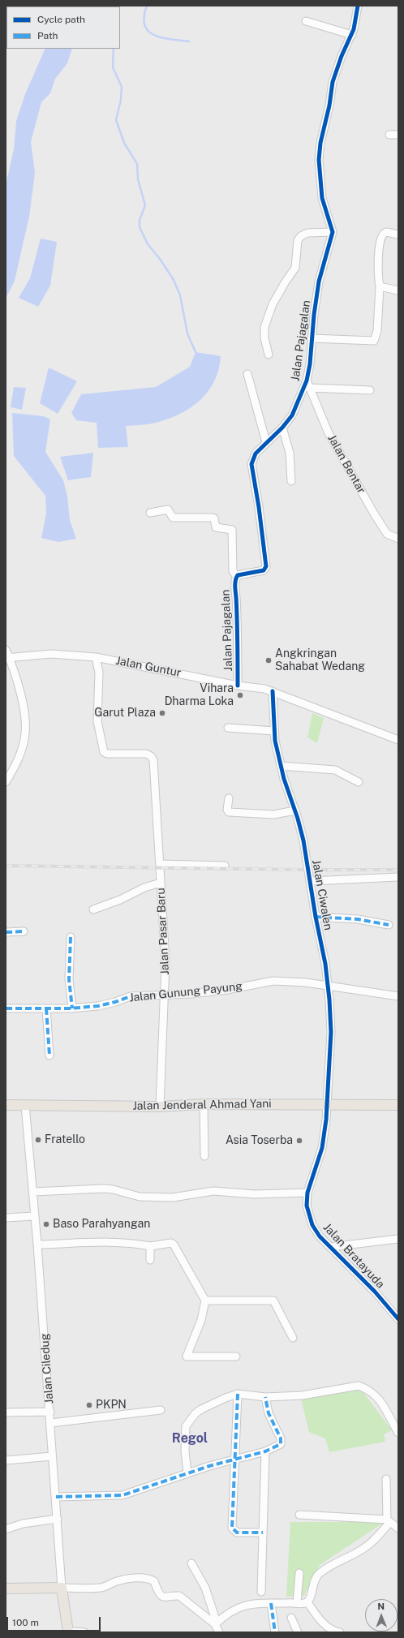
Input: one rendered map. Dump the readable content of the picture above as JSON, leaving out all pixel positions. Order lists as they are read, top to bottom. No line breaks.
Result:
{"streets":{"main road":["Jalan Jenderal Ahmad Yani","Jalan Ciledug"],"street":["Jalan Pajagalan","Jalan Bentar","Jalan Guntur","Jalan Ciwalen","Jalan Pasar Baru","Jalan Gunung Payung","Jalan Bratayuda"]},"crossings":[["Jalan Pajagalan","Jalan Bentar"],["Jalan Pajagalan","Jalan Guntur"],["Jalan Guntur","Jalan Ciwalen"],["Jalan Ciwalen","Jalan Gunung Payung"],["Jalan Ciwalen","Jalan Jenderal Ahmad Yani"],["Jalan Ciwalen","Jalan Bratayuda"],["Jalan Pasar Baru","Jalan Gunung Payung"],["Jalan Pasar Baru","Jalan Jenderal Ahmad Yani"],["Jalan Jenderal Ahmad Yani","Jalan Bratayuda"],["Jalan Jenderal Ahmad Yani","Jalan Ciledug"]],"districts":["Regol"],"places":["Angkringan Sahabat Wedang","Vihara Dharma Loka","Garut Plaza","Fratello","Asia Toserba","Baso Parahyangan","PKPN"],"legend":["Cycle path","Path"],"scale_bar":"100 m","north":"top"}
